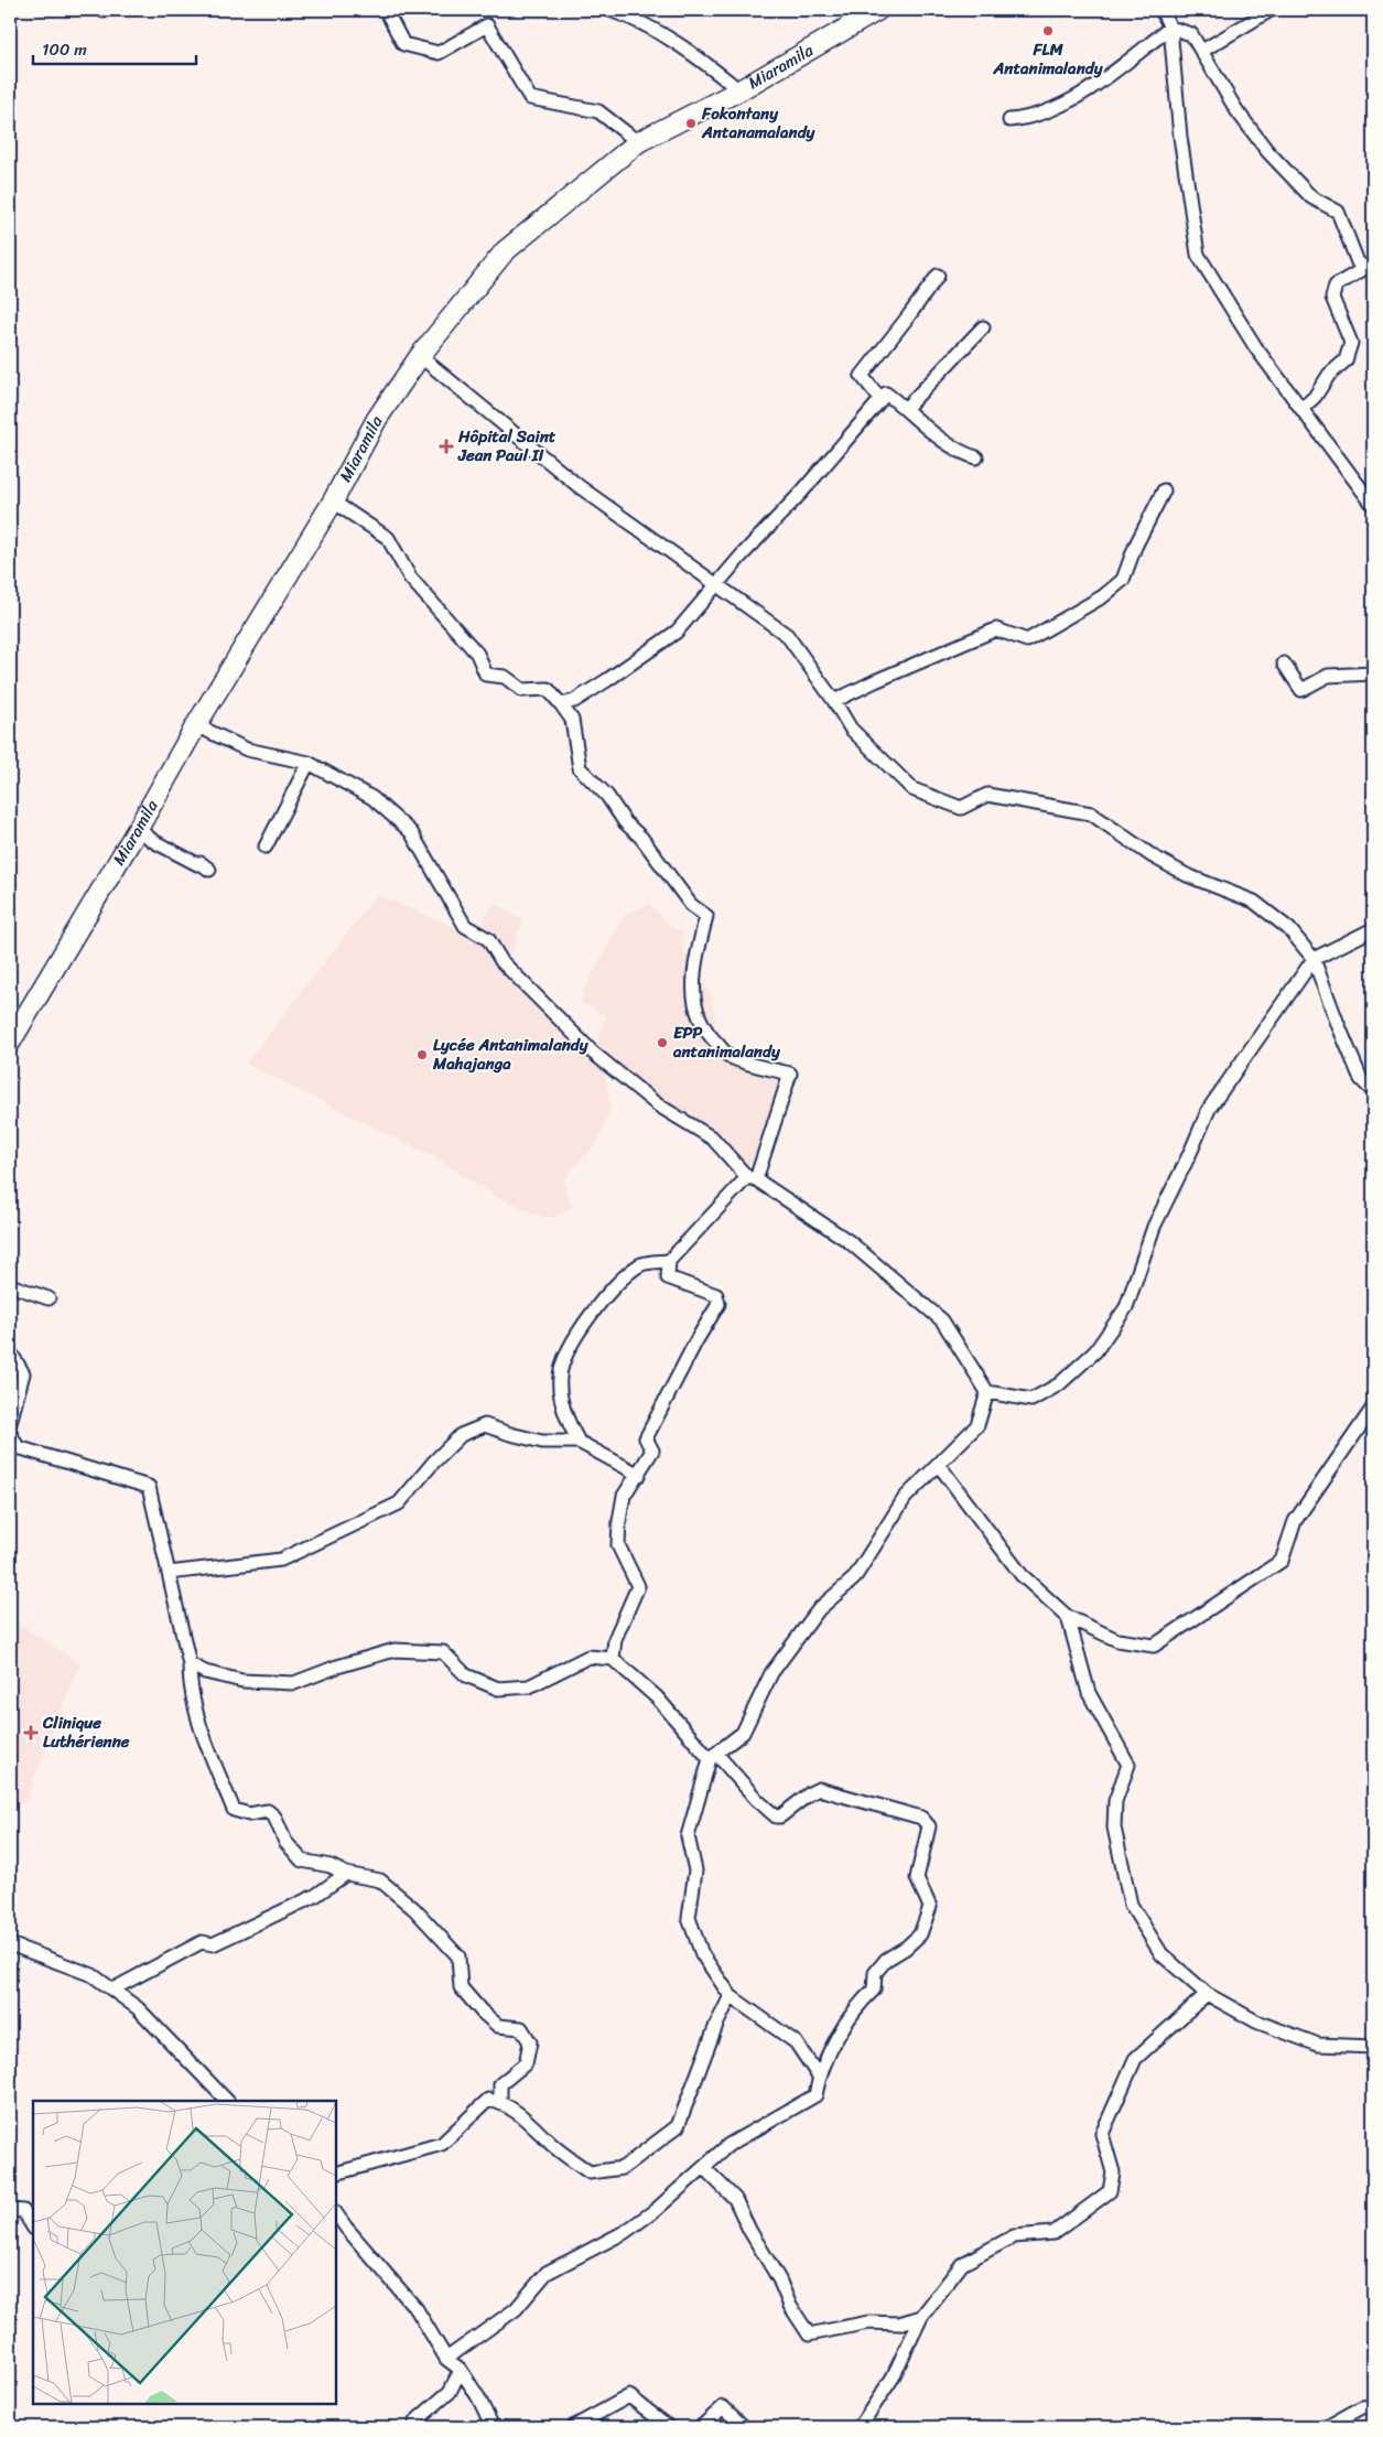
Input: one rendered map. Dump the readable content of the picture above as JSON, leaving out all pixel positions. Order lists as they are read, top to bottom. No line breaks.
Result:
{"streets":{"main road":["Miaramila"]},"places":{"other":["FLM Antanimalandy","Fokontany Antanamalandy","EPP antanimalandy","Lycée Antanimalandy Mahajanga"],"health":["Hôpital Saint Jean Paul II","Clinique Luthérienne"]},"scale_bar":"100 m"}
